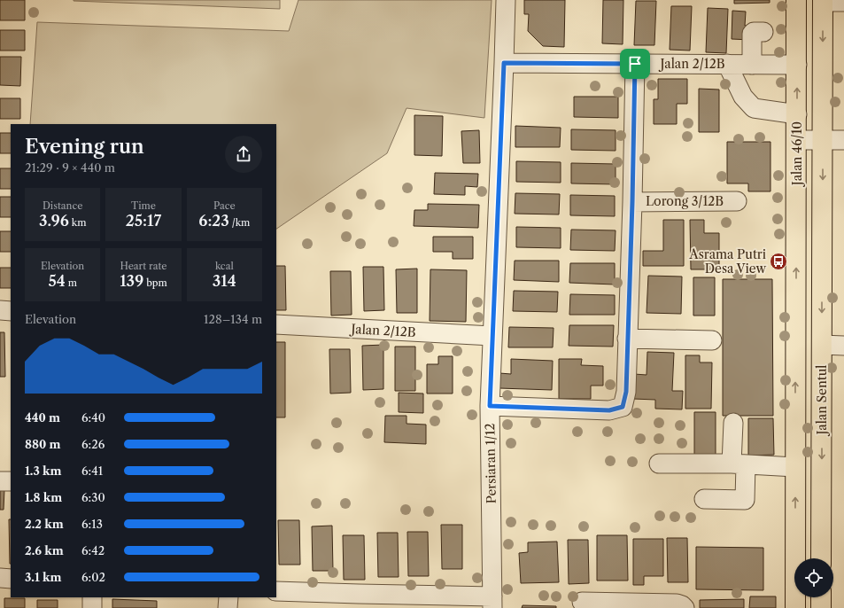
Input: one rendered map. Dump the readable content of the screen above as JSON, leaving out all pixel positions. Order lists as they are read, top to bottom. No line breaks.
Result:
{"streets":{"main road":["Jalan 46/10","Jalan Sentul"],"street":["Jalan 2/12B","Lorong 3/12B","Persiaran 1/12"]},"crossings":[["Jalan 2/12B","Jalan 46/10"],["Jalan 2/12B","Lorong 3/12B"],["Jalan 2/12B","Persiaran 1/12"],["Jalan 46/10","Jalan Sentul"],["Lorong 3/12B","Persiaran 1/12"]],"one_way":["Jalan Sentul"],"places":{"bus stop":["Asrama Putri Desa View"]},"page":{"heading":["Evening run","21:29 · 9 × 440 m"],"stats":[["Distance","3.96 km"],["Time","25:17"],["Pace","6:23 /km"],["Elevation","54 m"],["Heart rate","139 bpm"],["kcal","314"]],"chart":["Elevation","128–134 m"],"list":[{"name":"440 m","note":"6:40"},{"name":"880 m","note":"6:26"},{"name":"1.3 km","note":"6:41"},{"name":"1.8 km","note":"6:30"},{"name":"2.2 km","note":"6:13"},{"name":"2.6 km","note":"6:42"},{"name":"3.1 km","note":"6:02"}]}}
